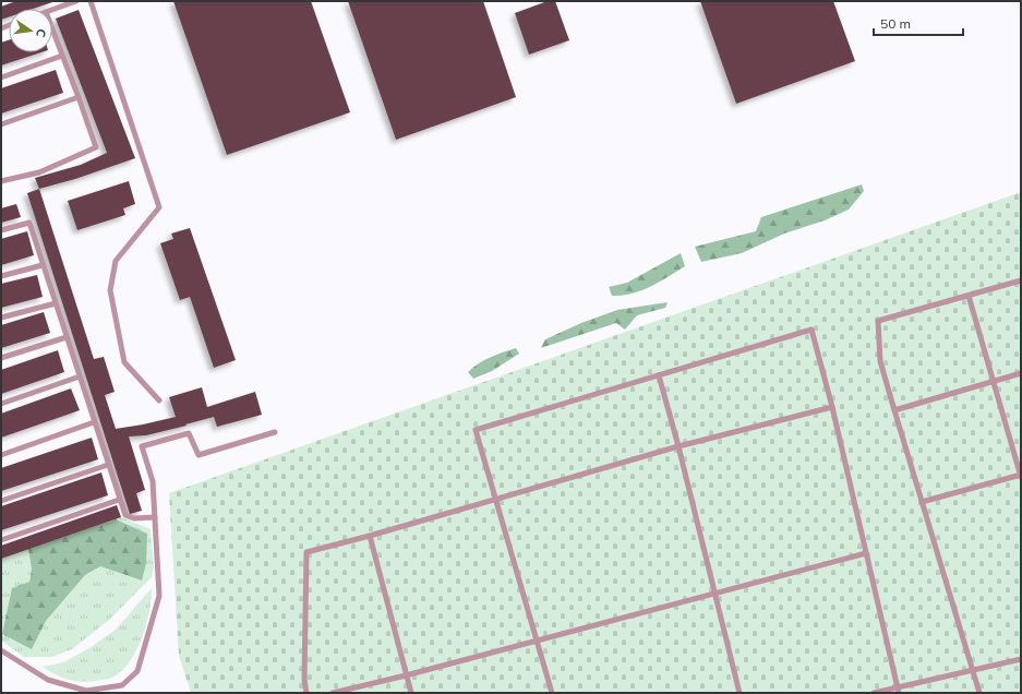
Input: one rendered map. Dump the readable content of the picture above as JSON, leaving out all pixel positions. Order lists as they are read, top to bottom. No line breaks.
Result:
{"scale_bar":"50 m","north":"right"}
